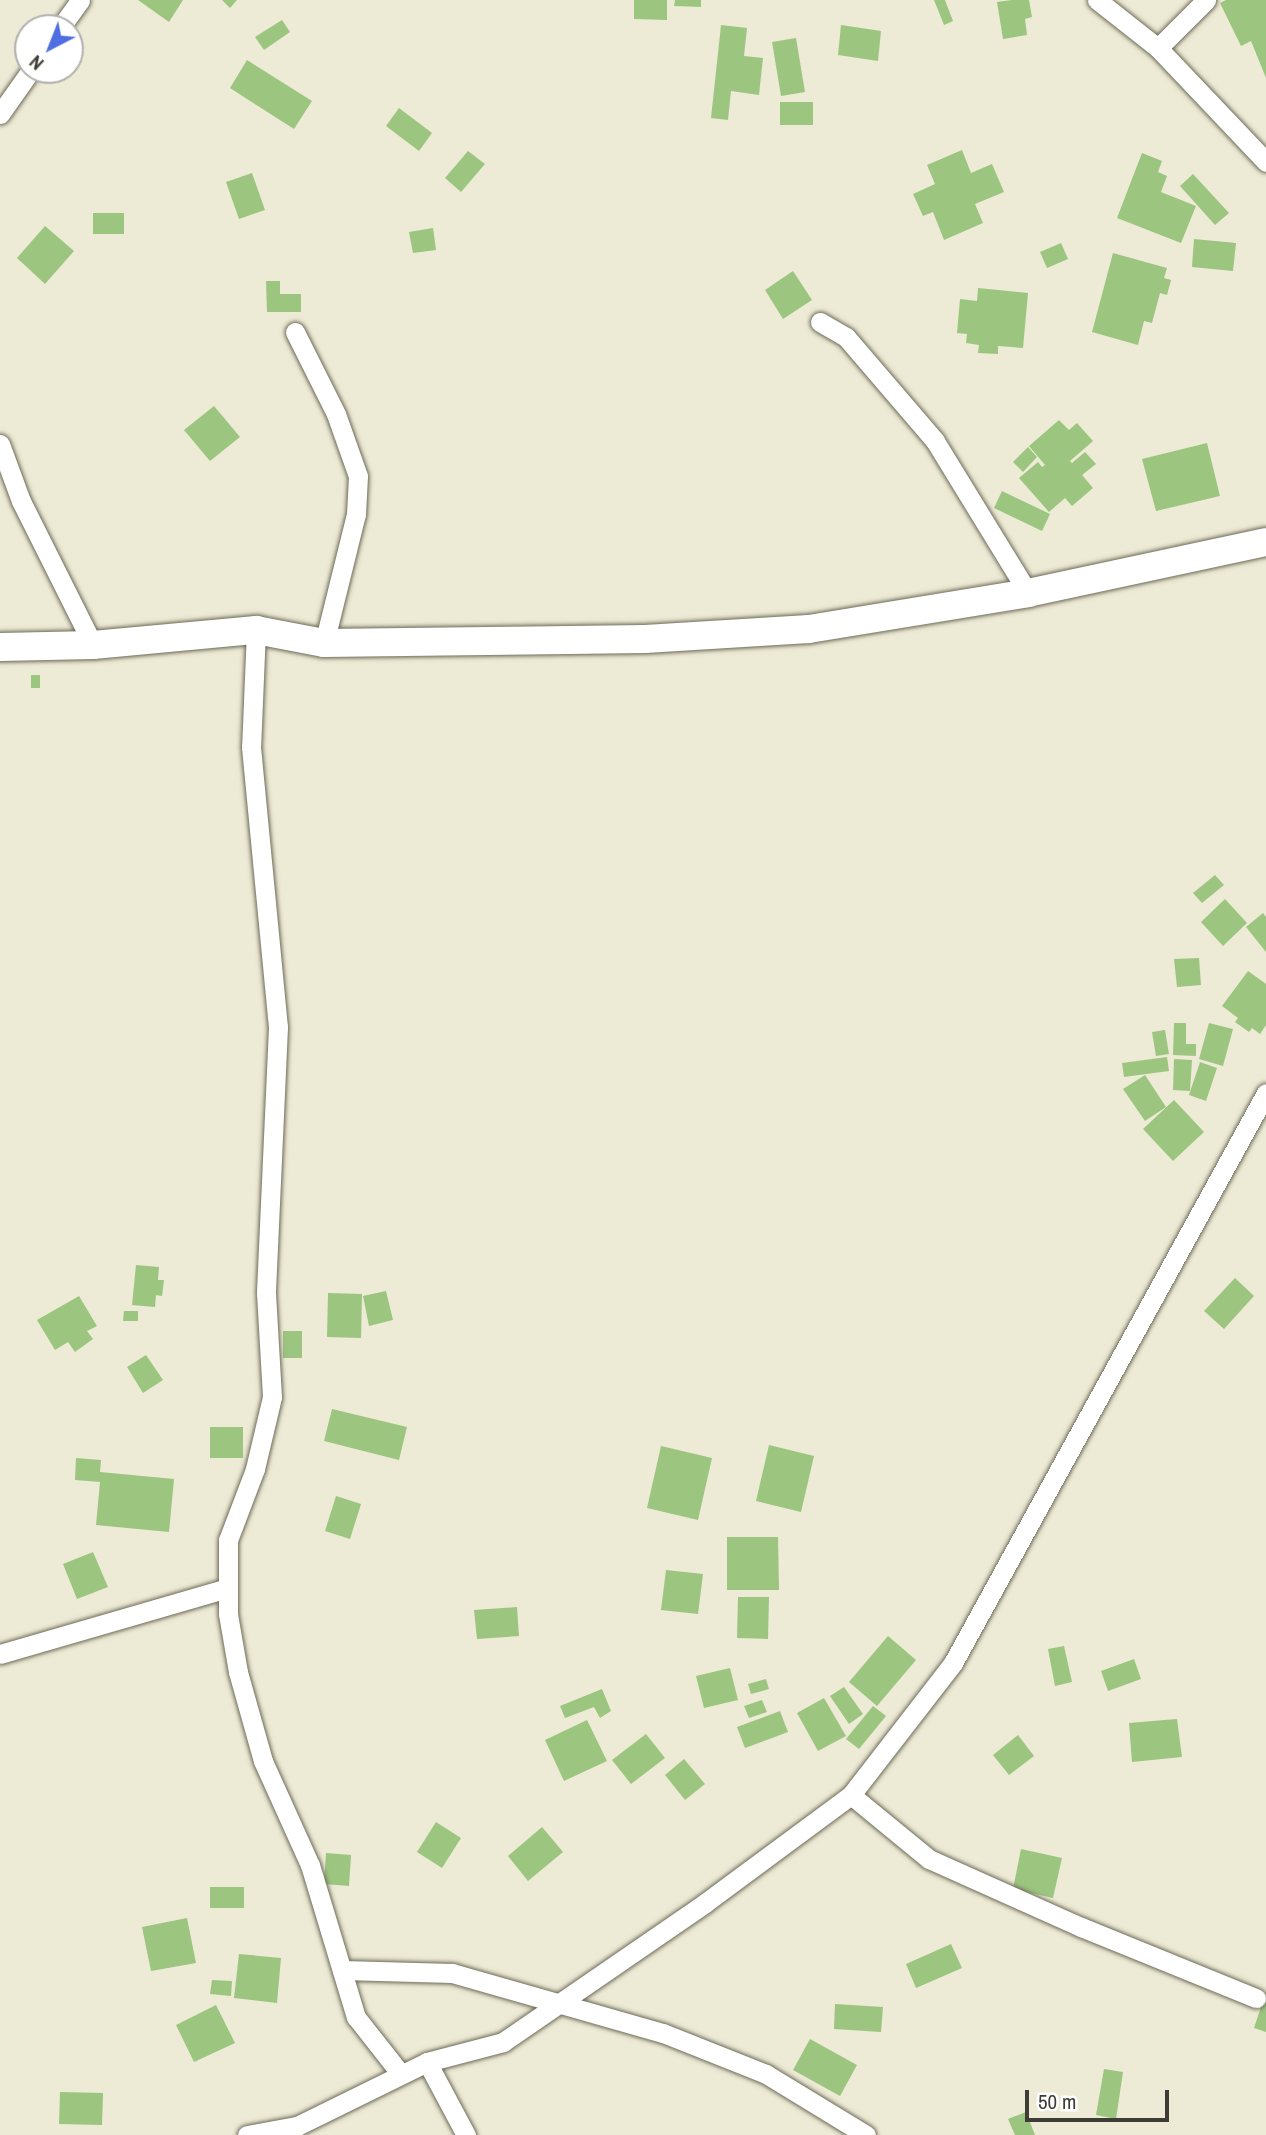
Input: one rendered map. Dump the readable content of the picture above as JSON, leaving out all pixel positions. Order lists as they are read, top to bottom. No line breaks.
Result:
{"scale_bar":"50 m","north":"bottom left"}
